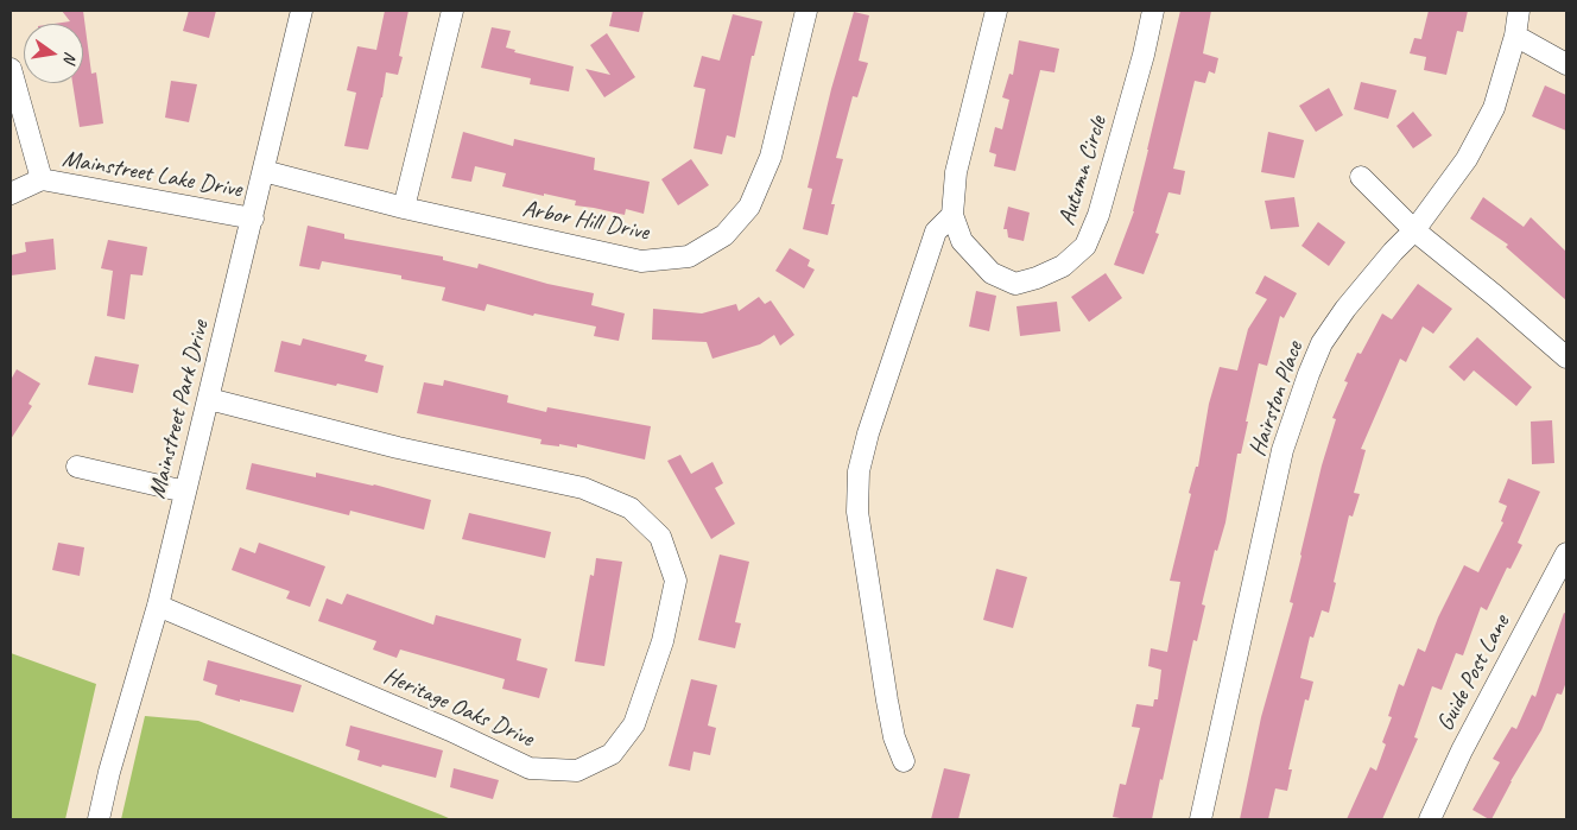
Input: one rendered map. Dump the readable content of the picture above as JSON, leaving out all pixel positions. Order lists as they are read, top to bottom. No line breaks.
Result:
{"streets":{"street":["Autumn Circle","Mainstreet Lake Drive","Arbor Hill Drive","Hairston Place","Mainstreet Park Drive","Guide Post Lane","Heritage Oaks Drive"]},"crossings":[["Mainstreet Lake Drive","Mainstreet Park Drive"],["Arbor Hill Drive","Mainstreet Park Drive"],["Mainstreet Park Drive","Heritage Oaks Drive"]],"north":"right"}
